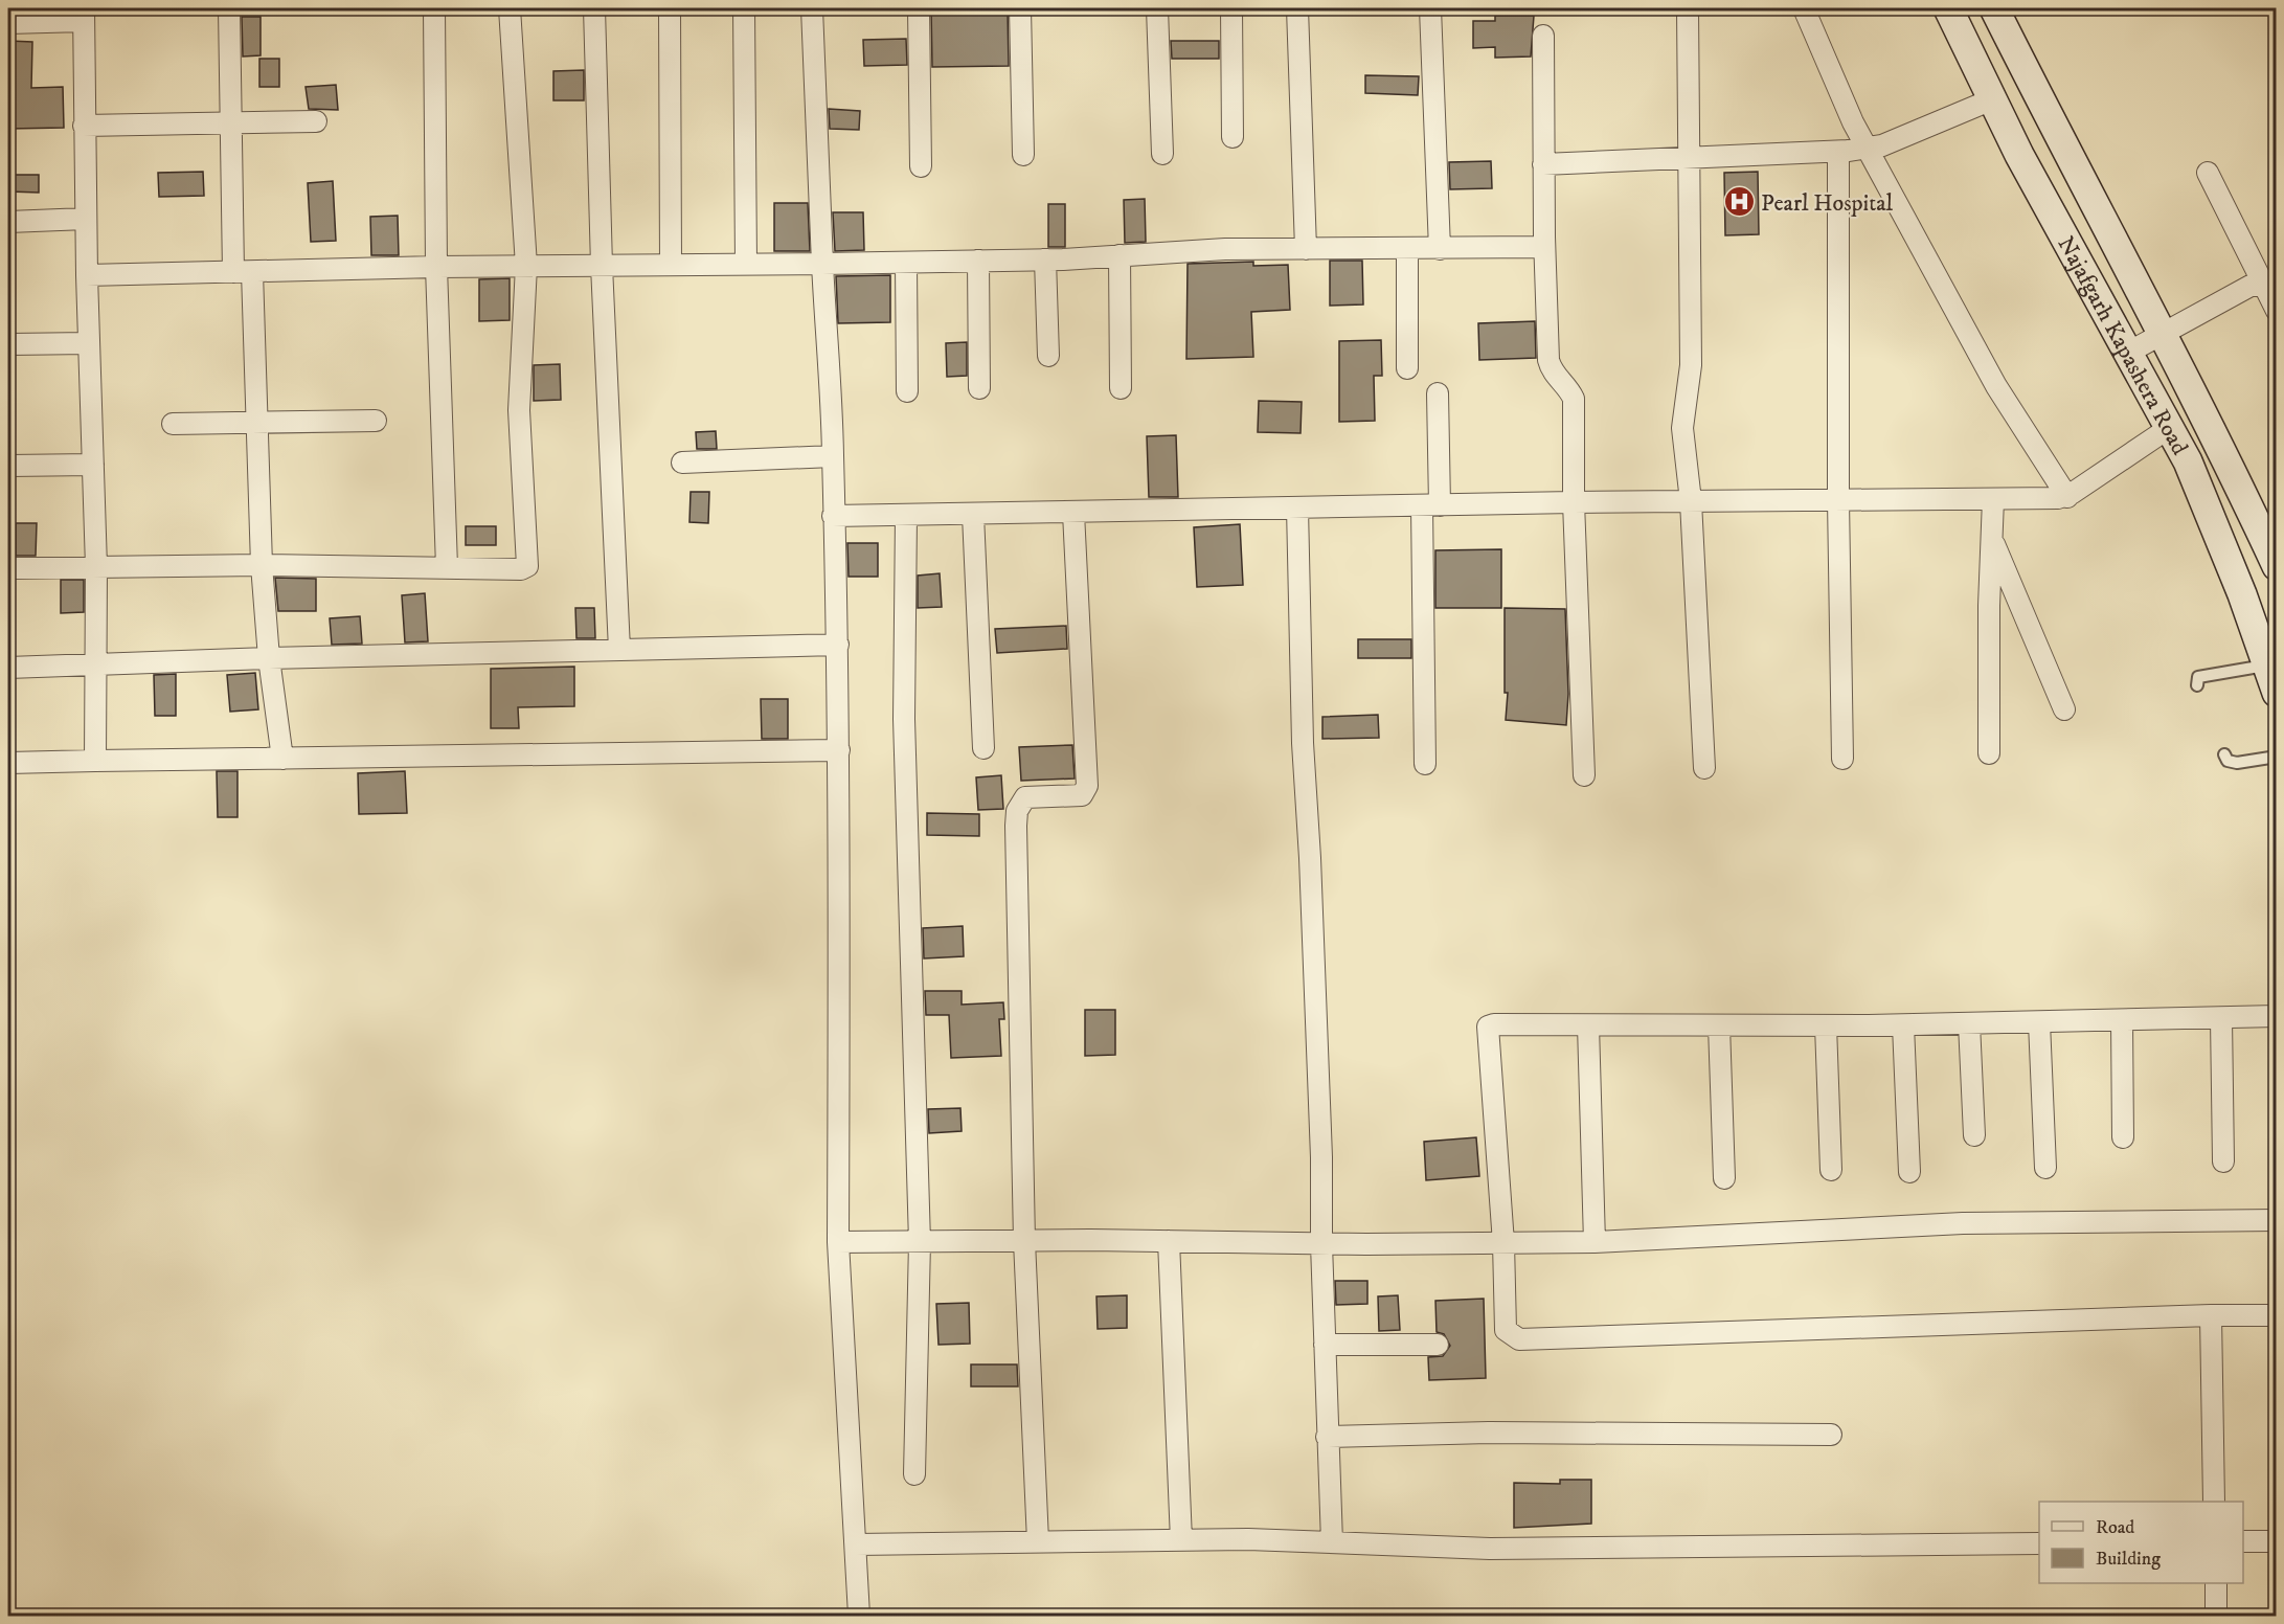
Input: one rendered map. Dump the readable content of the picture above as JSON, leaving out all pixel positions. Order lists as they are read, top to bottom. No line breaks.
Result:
{"streets":{"main road":["Najafgarh Kapashera Road"]},"places":{"hospital":["Pearl Hospital"]},"legend":["Road","Building"]}
